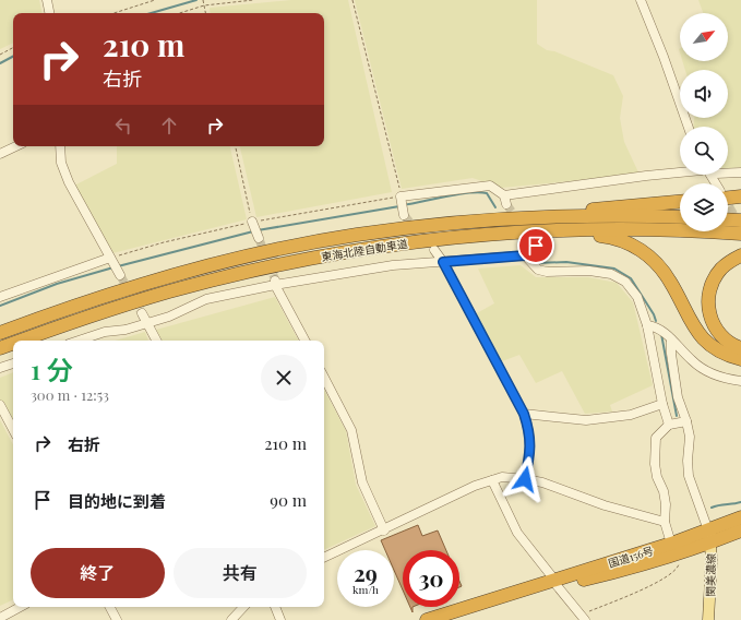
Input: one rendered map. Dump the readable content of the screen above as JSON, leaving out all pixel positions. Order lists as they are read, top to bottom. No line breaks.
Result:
{"streets":{"highway":["東海北陸自動車道","国道156号"],"main road":["関美濃線"]},"crossings":[["国道156号","関美濃線"]],"north":"top right","page":{"turn":["210 m","右折"],"heading":["1 分","300 m · 12:53"],"list":[{"name":"右折","value":"210 m"},{"name":"目的地に到着","value":"90 m"}],"buttons":["終了","共有"],"speed":"29 km/h","limit":"30"}}
